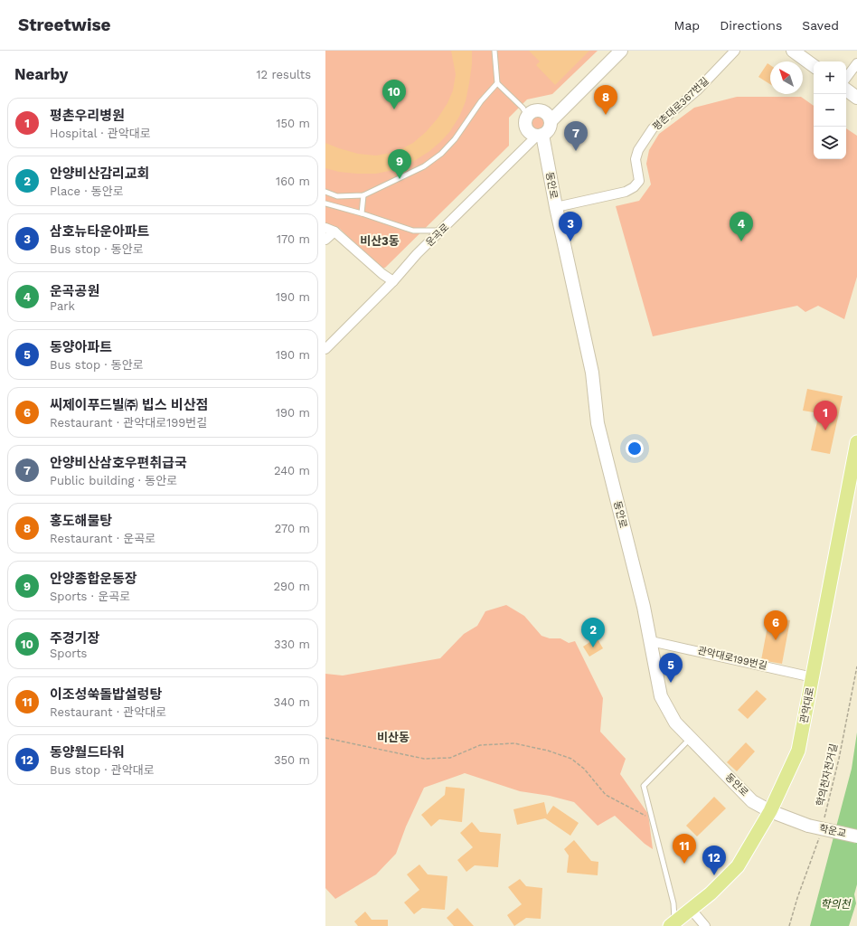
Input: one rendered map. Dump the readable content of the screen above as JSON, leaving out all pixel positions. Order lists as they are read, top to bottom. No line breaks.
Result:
{"streets":{"main road":["관악대로"],"street":["평촌대로367번길","동안로","운곡로","관악대로199번길","학운교"],"path":["학의천자전거길"]},"crossings":[["평촌대로367번길","동안로"],["동안로","운곡로"],["동안로","관악대로199번길"],["동안로","관악대로"],["동안로","학운교"],["관악대로199번길","관악대로"]],"districts":["비산3동","비산동"],"water":["학의천"],"north":"top left","page":{"header":"Streetwise","nav":["Map","Directions","Saved"],"heading":["Nearby","12 results"],"map_buttons":["+","−"],"pins":["10","8","7","9","3","4","1","6","2","5","11","12"],"list":[{"mark":"1","name":"평촌우리병원","note":"Hospital · 관악대로","value":"150 m"},{"mark":"2","name":"안양비산감리교회","note":"Place · 동안로","value":"160 m"},{"mark":"3","name":"삼호뉴타운아파트","note":"Bus stop · 동안로","value":"170 m"},{"mark":"4","name":"운곡공원","note":"Park","value":"190 m"},{"mark":"5","name":"동양아파트","note":"Bus stop · 동안로","value":"190 m"},{"mark":"6","name":"씨제이푸드빌㈜ 빕스 비산점","note":"Restaurant · 관악대로199번길","value":"190 m"},{"mark":"7","name":"안양비산삼호우편취급국","note":"Public building · 동안로","value":"240 m"},{"mark":"8","name":"홍도해물탕","note":"Restaurant · 운곡로","value":"270 m"},{"mark":"9","name":"안양종합운동장","note":"Sports · 운곡로","value":"290 m"},{"mark":"10","name":"주경기장","note":"Sports","value":"330 m"},{"mark":"11","name":"이조성쑥돌밥설렁탕","note":"Restaurant · 관악대로","value":"340 m"},{"mark":"12","name":"동양월드타워","note":"Bus stop · 관악대로","value":"350 m"}]}}
